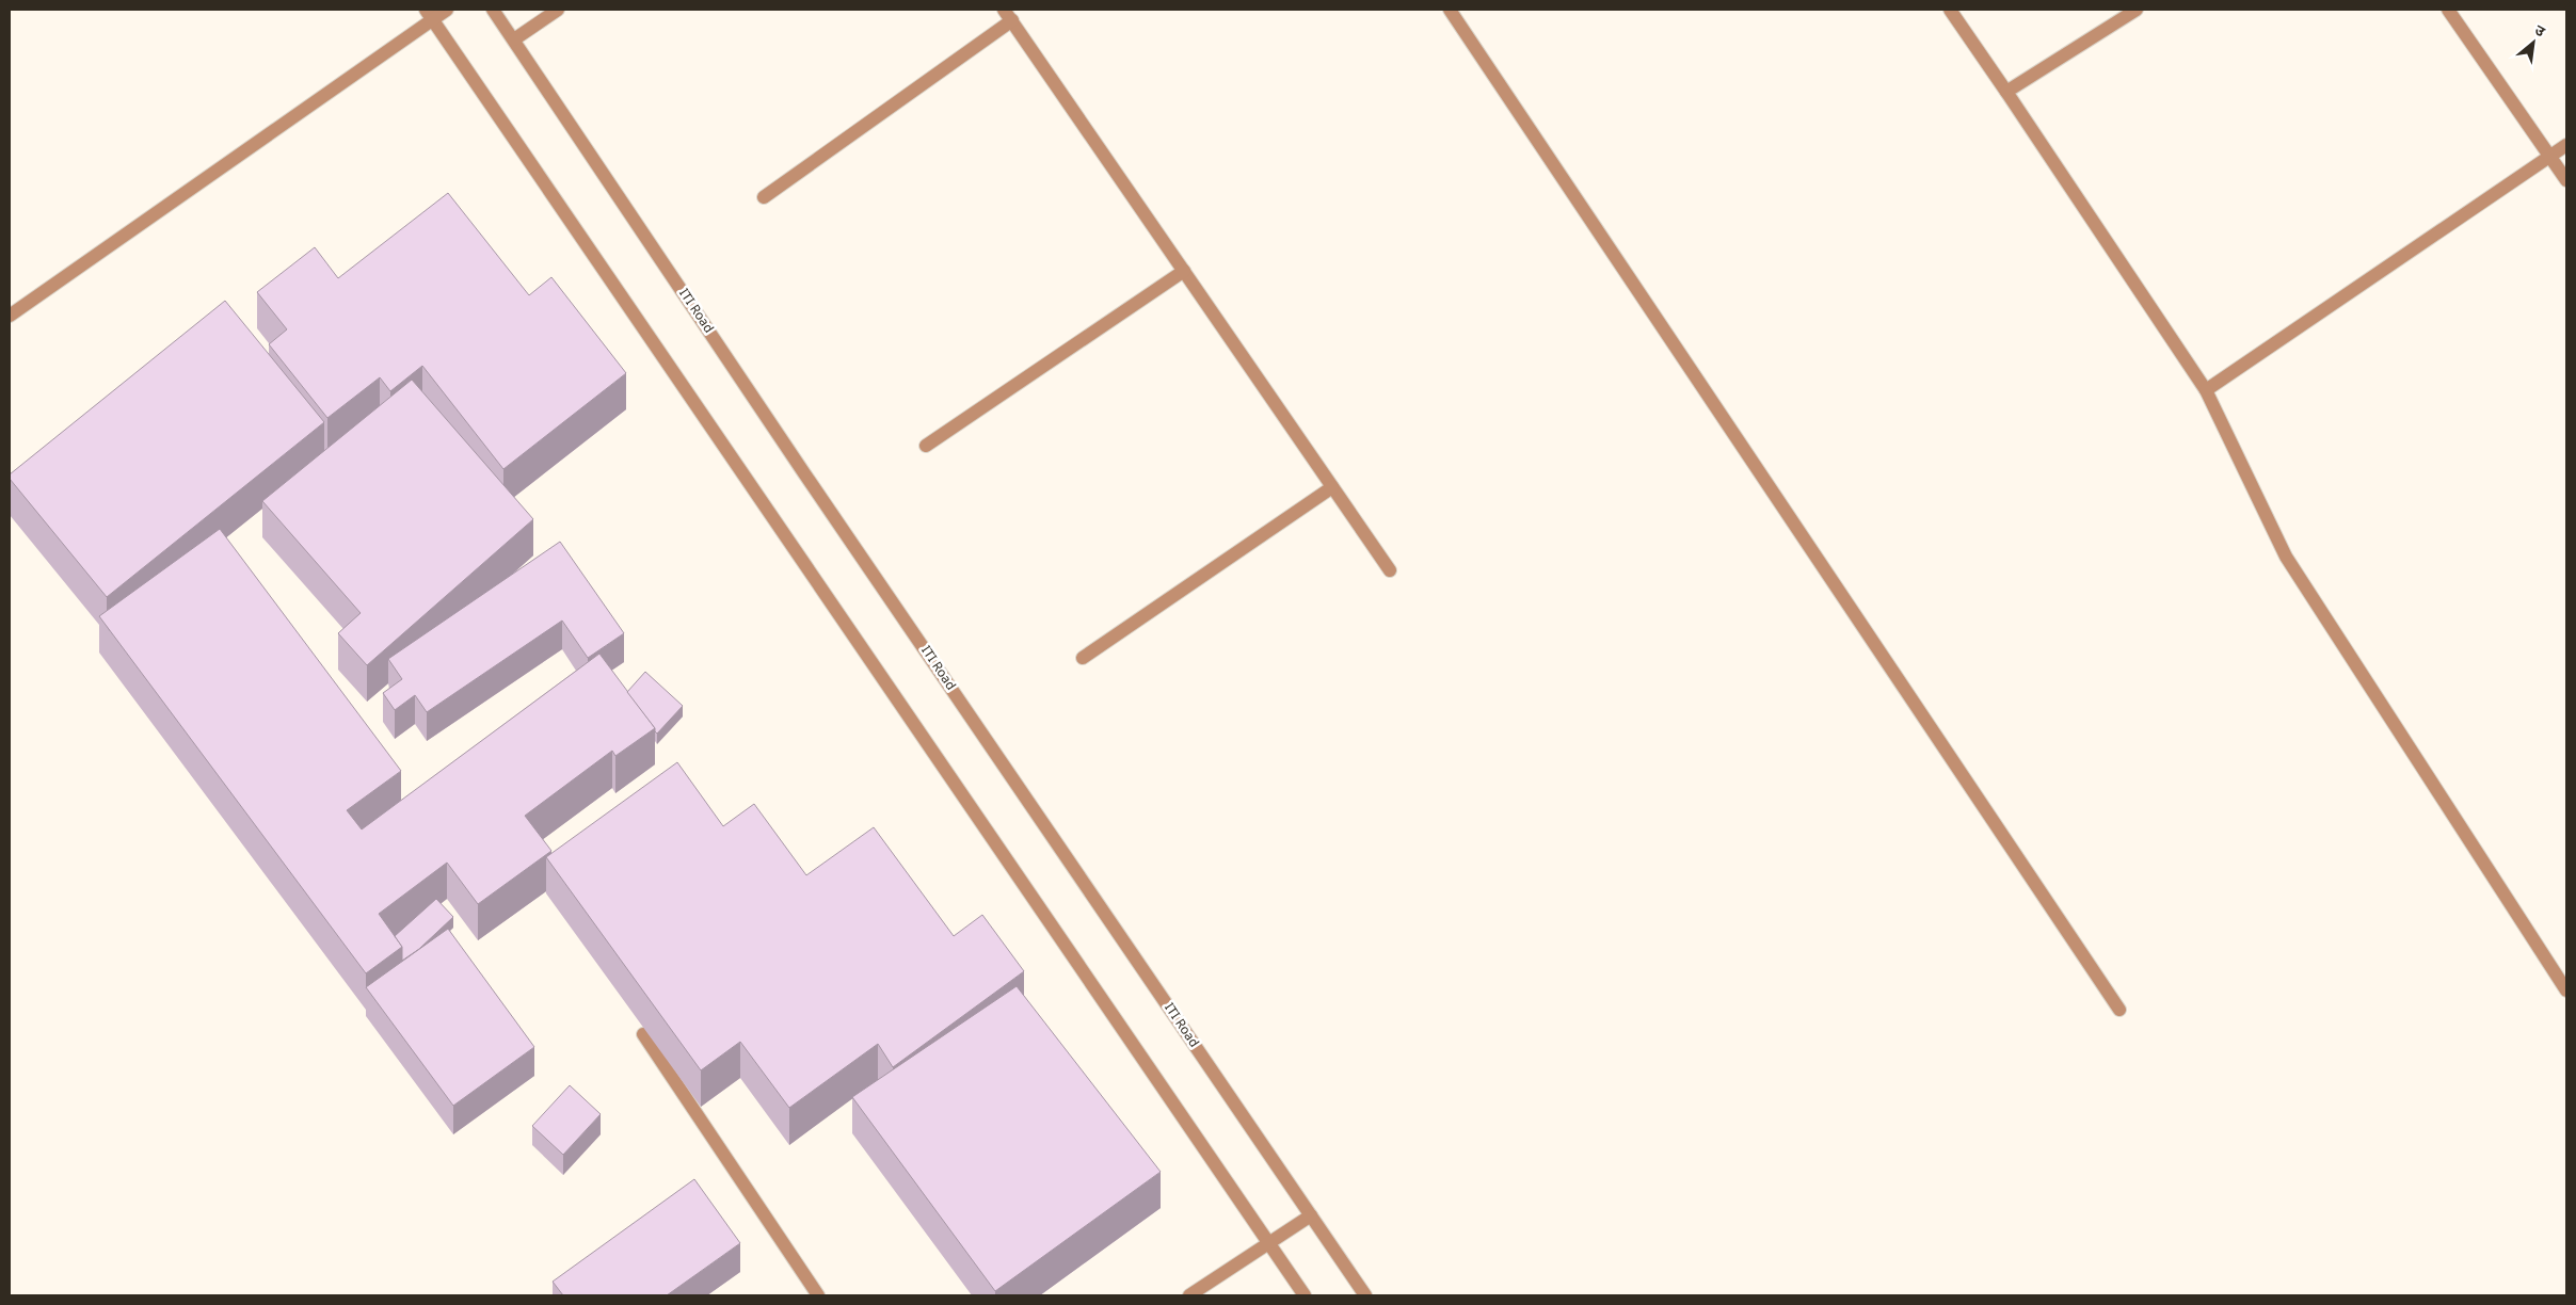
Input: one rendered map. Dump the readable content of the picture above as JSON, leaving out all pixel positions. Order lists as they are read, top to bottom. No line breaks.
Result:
{"streets":{"street":["ITI Road"]},"north":"top right"}
